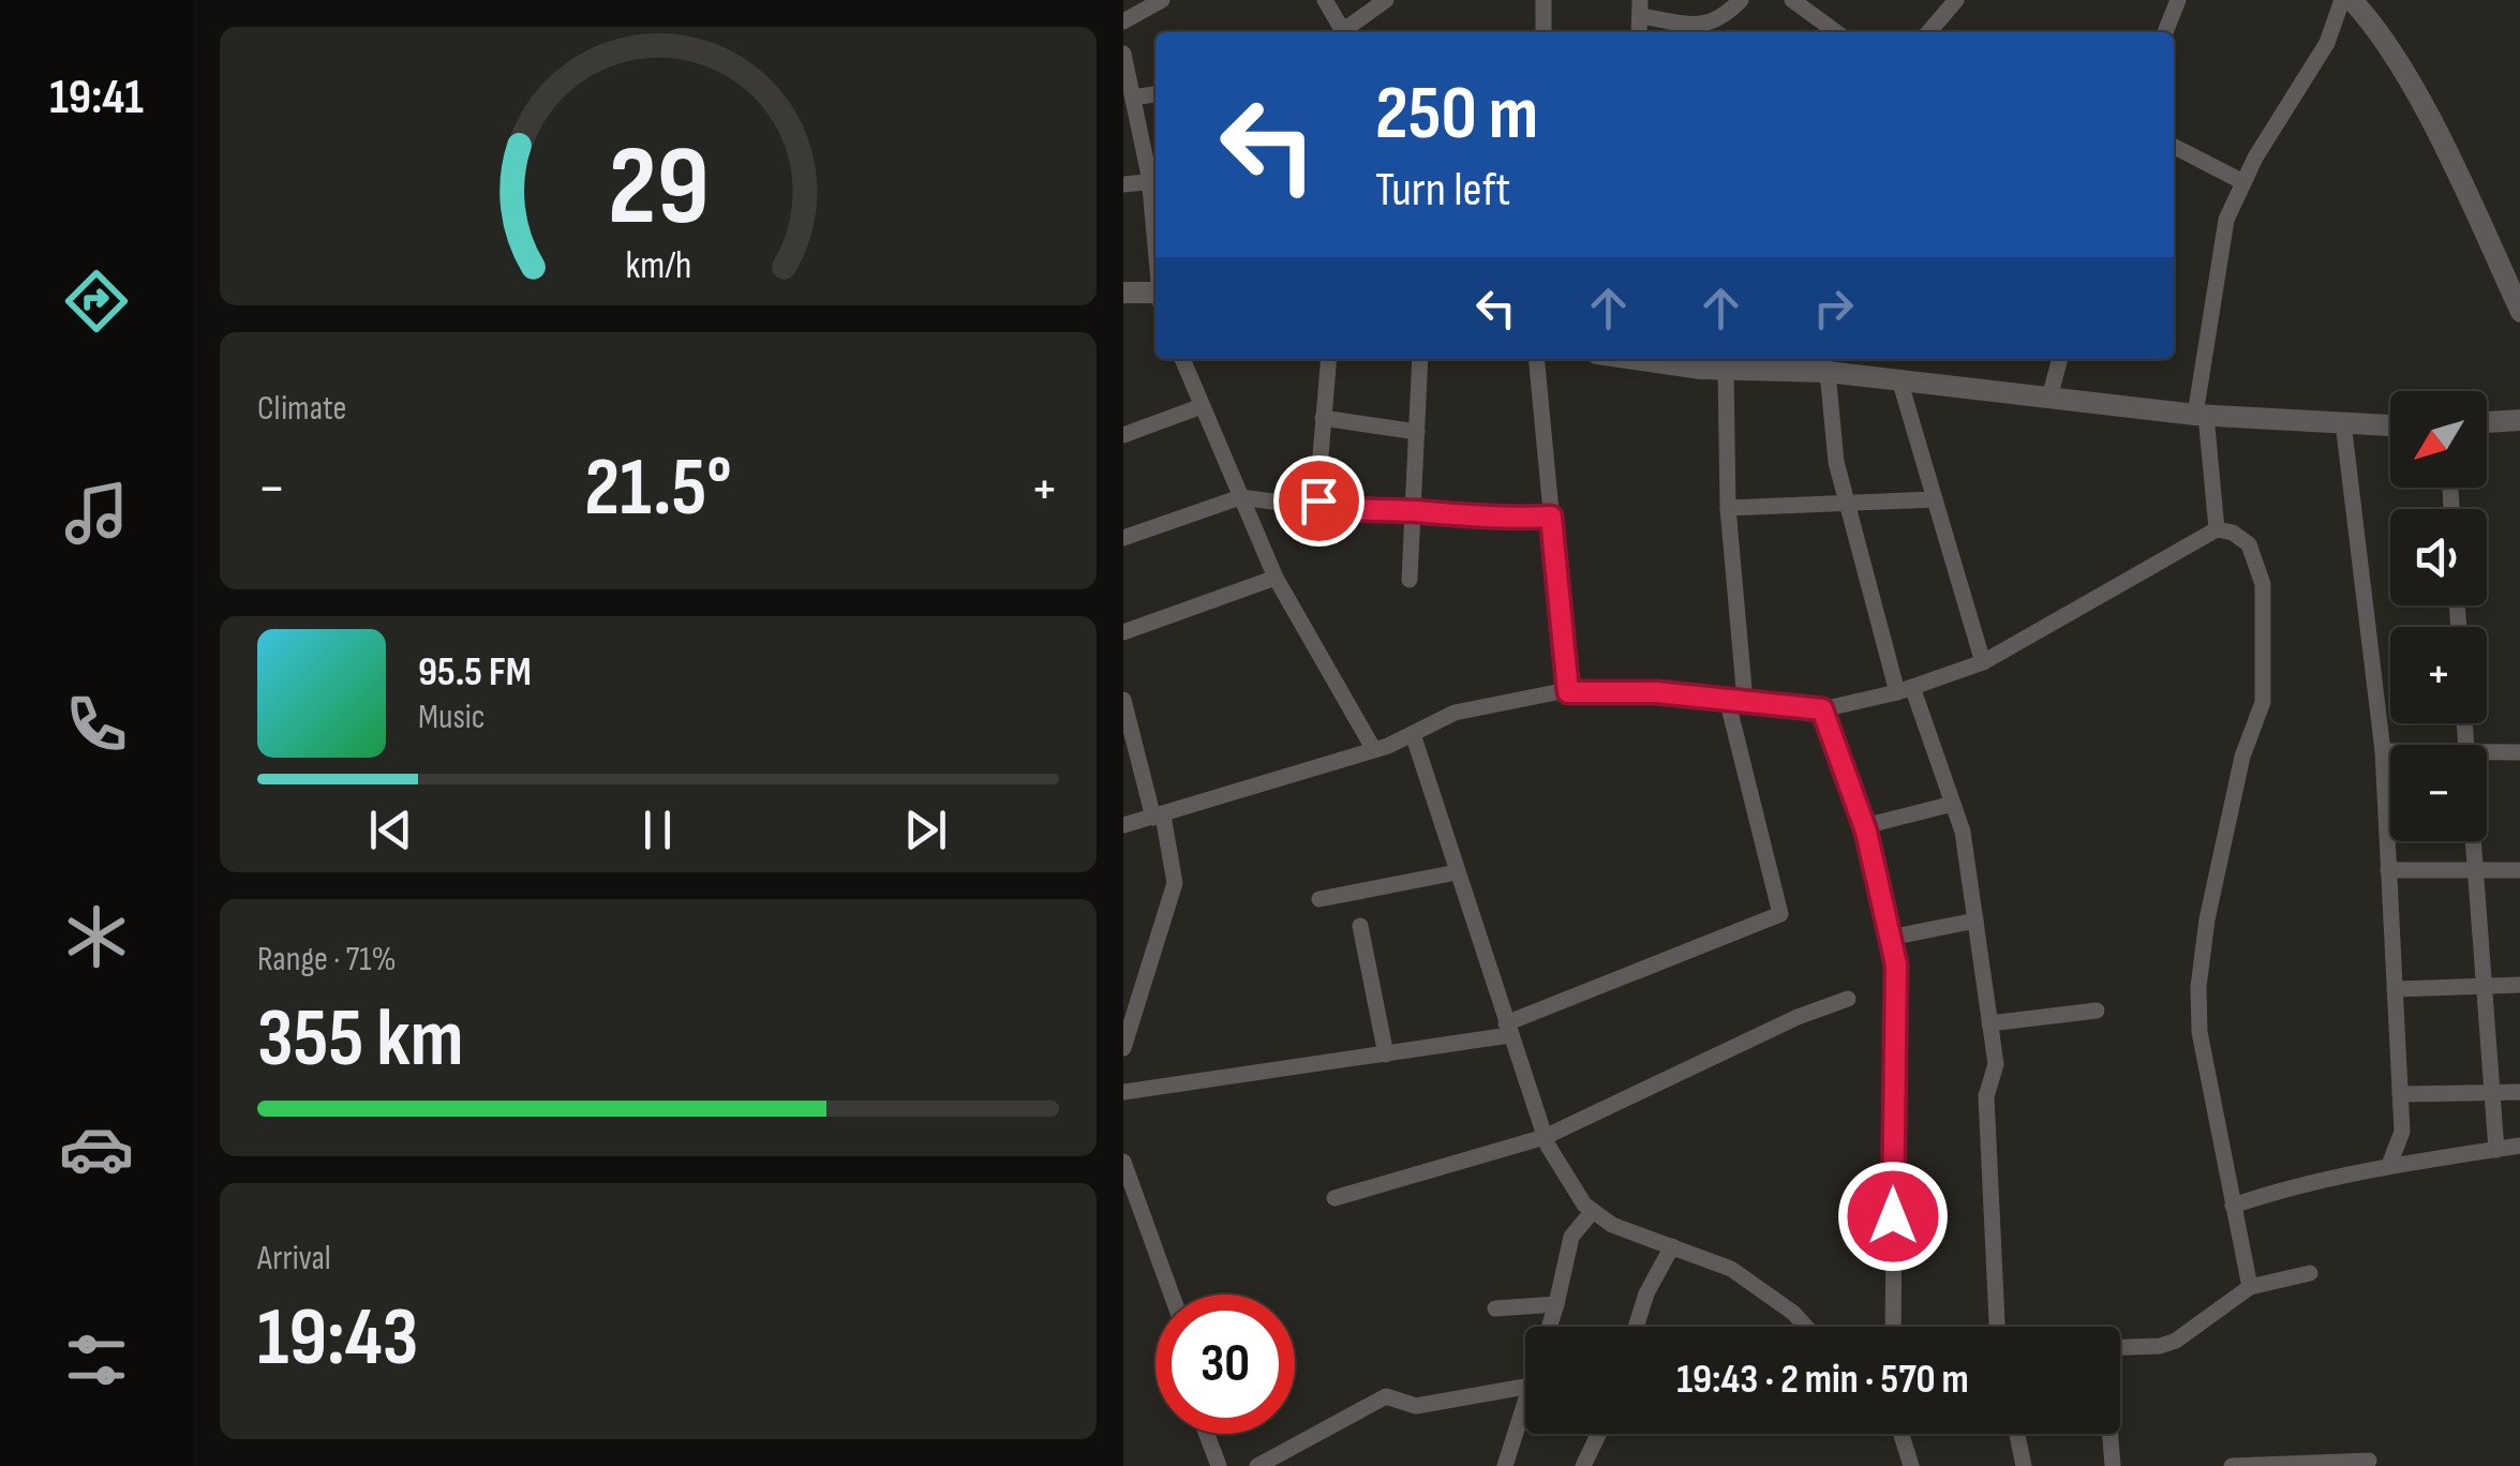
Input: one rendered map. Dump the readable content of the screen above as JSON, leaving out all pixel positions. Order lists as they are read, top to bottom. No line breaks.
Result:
{"north":"bottom left","page":{"tabs":"19:41","turn":["250 m","Turn left"],"tile":["Climate",["Range · 71%","355 km"],["Arrival","19:43"]],"map_buttons":["+","−"],"heat":["−","21.5°","+"],"song":["95.5 FM","Music"],"limit":"30","trip":"19:43 · 2 min · 570 m","gauge":["29","km/h"]}}
